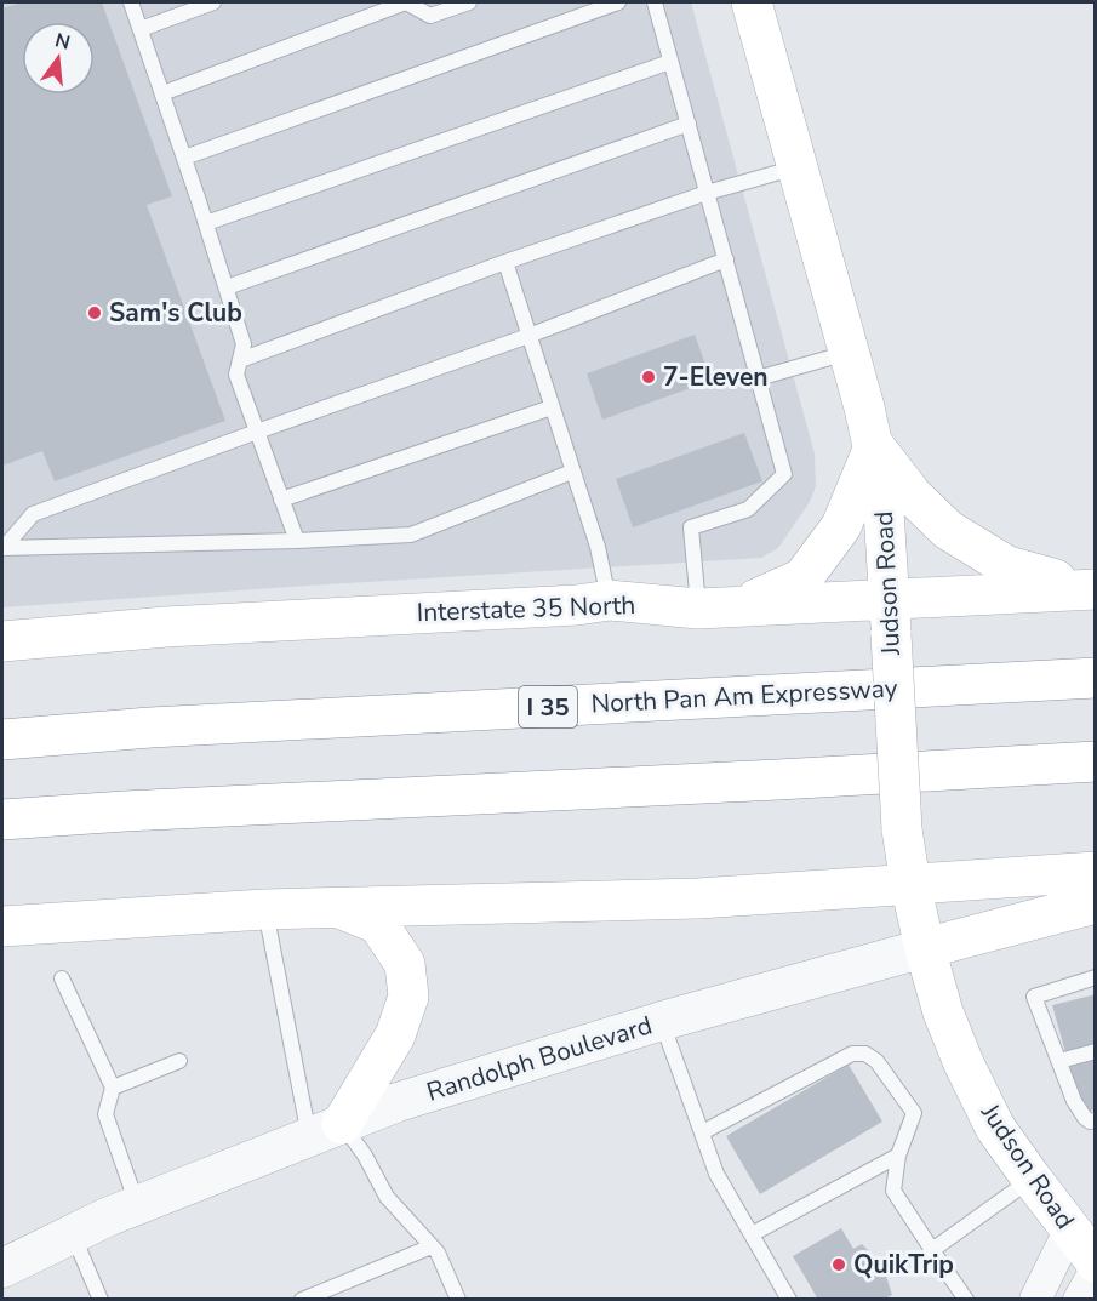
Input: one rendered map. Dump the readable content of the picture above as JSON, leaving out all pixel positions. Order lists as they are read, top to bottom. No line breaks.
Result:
{"streets":{"main road":["Judson Road","Interstate 35 North","North Pan Am Expressway","I 35","Randolph Boulevard"]},"crossings":[["Judson Road","Interstate 35 North"],["Judson Road","Randolph Boulevard"]],"places":["Sam's Club","7-Eleven","QuikTrip"],"north":"top"}
